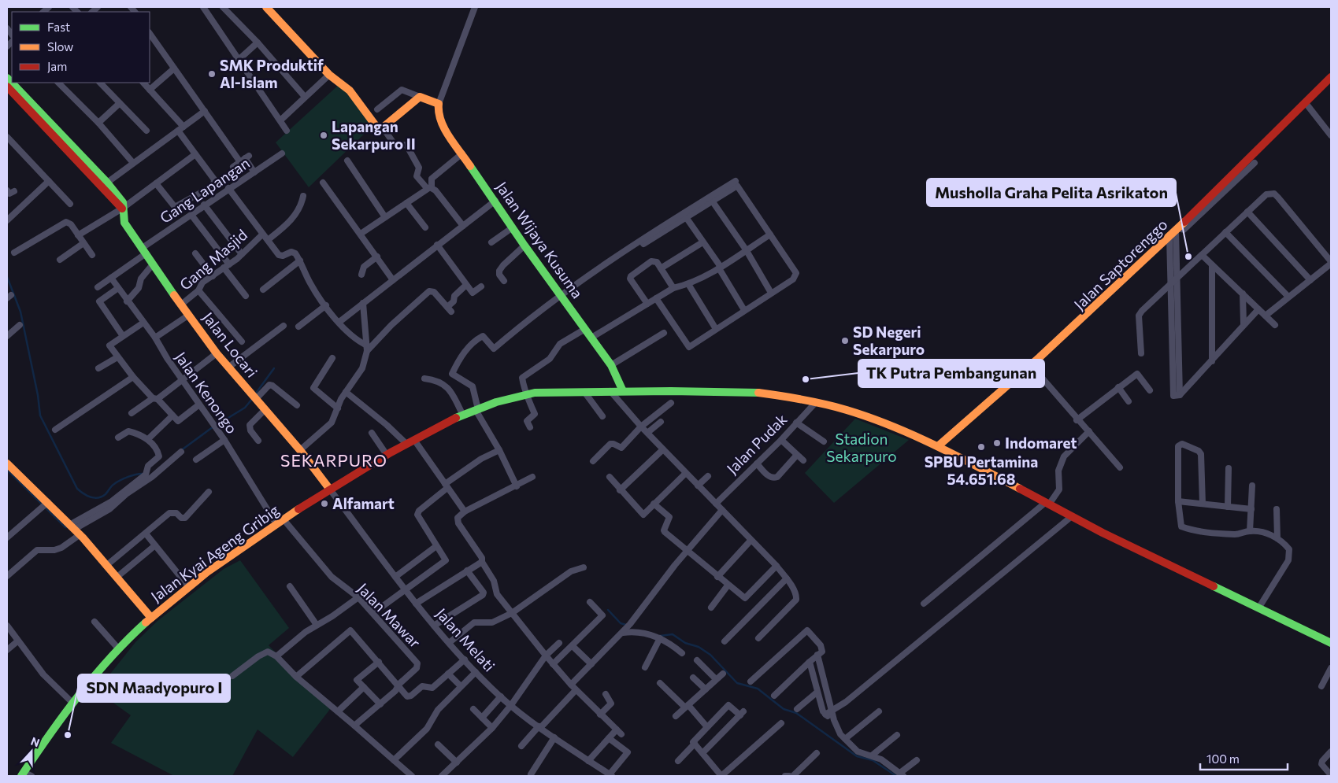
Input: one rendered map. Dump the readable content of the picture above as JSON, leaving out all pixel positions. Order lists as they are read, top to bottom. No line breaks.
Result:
{"streets":{"street":["Gang Lapangan","Jalan Wijaya Kusuma","Gang Masjid","Jalan Saptorenggo","Jalan Locari","Jalan Kenongo","Jalan Pudak","Jalan Kyai Ageng Gribig","Jalan Mawar","Jalan Melati"]},"crossings":[["Gang Lapangan","Jalan Locari"],["Gang Lapangan","Jalan Kenongo"],["Jalan Wijaya Kusuma","Jalan Kyai Ageng Gribig"],["Gang Masjid","Jalan Locari"],["Jalan Saptorenggo","Jalan Kyai Ageng Gribig"],["Jalan Locari","Jalan Kyai Ageng Gribig"],["Jalan Locari","Jalan Melati"],["Jalan Kenongo","Jalan Kyai Ageng Gribig"],["Jalan Kenongo","Jalan Mawar"],["Jalan Pudak","Jalan Kyai Ageng Gribig"],["Jalan Kyai Ageng Gribig","Jalan Mawar"],["Jalan Kyai Ageng Gribig","Jalan Melati"]],"districts":["SEKARPURO"],"parks":["Stadion Sekarpuro"],"places":["SMK Produktif Al-Islam","Lapangan Sekarpuro II","Musholla Graha Pelita Asrikaton","SD Negeri Sekarpuro","TK Putra Pembangunan","Indomaret","SPBU Pertamina 54.651.68","Alfamart","SDN Maadyopuro I"],"legend":["Fast","Slow","Jam"],"scale_bar":"100 m","north":"top"}
